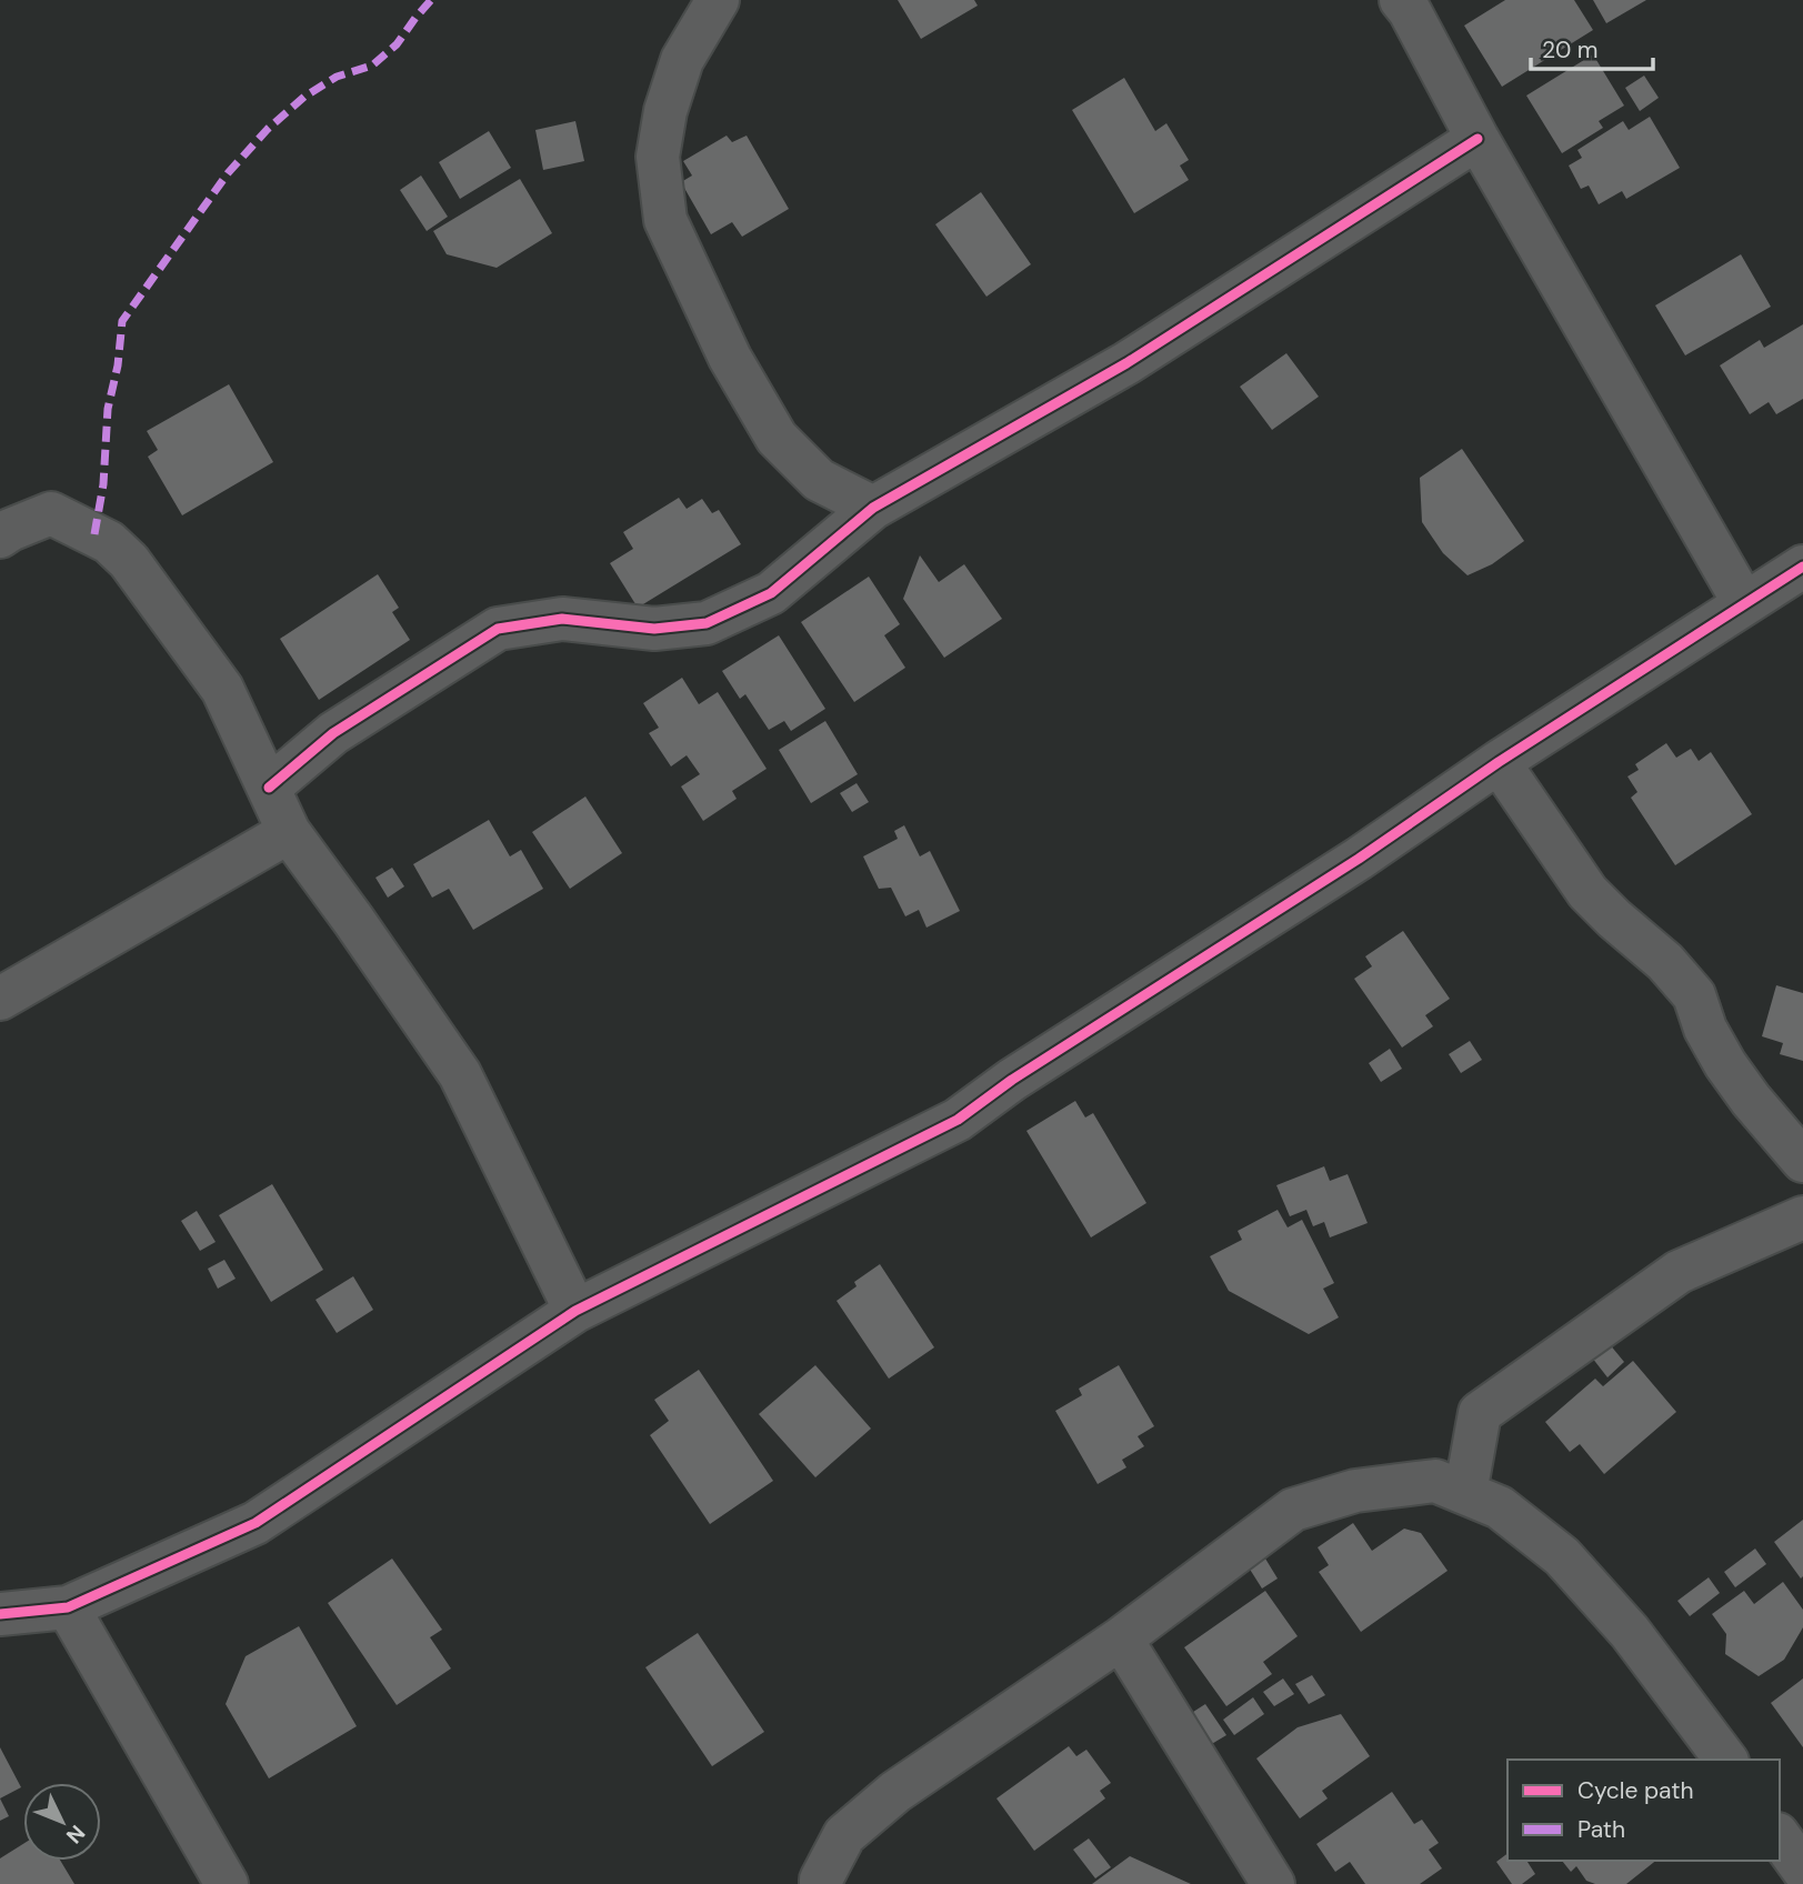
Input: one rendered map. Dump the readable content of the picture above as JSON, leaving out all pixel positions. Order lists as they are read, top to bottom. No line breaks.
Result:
{"legend":["Cycle path","Path"],"scale_bar":"20 m","north":"bottom right"}
